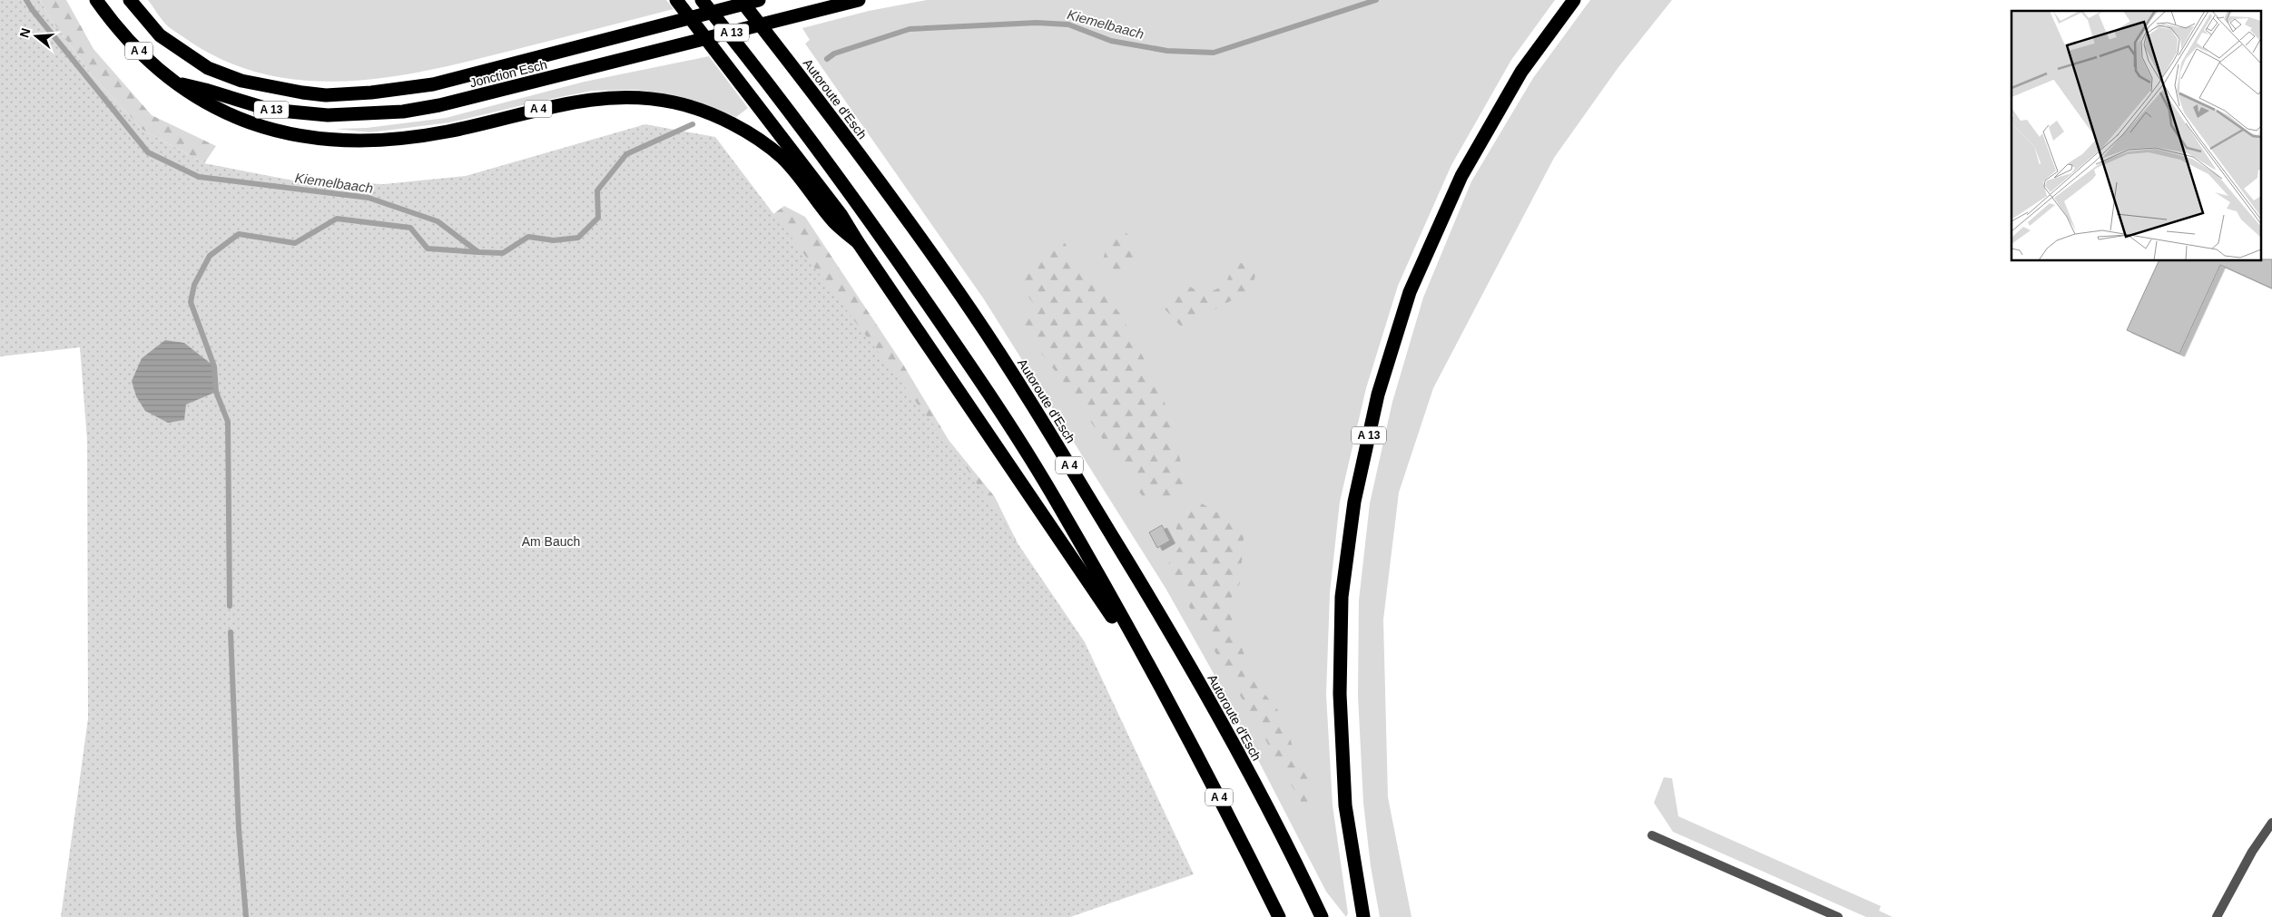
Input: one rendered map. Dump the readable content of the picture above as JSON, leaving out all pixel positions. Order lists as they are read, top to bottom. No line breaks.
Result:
{"streets":{"highway":["A 13","A 4","Jonction Esch","Autoroute d'Esch"]},"crossings":[["A 4","Jonction Esch"]],"water":["Kiemelbaach"],"parks":["Am Bauch"],"north":"left"}
